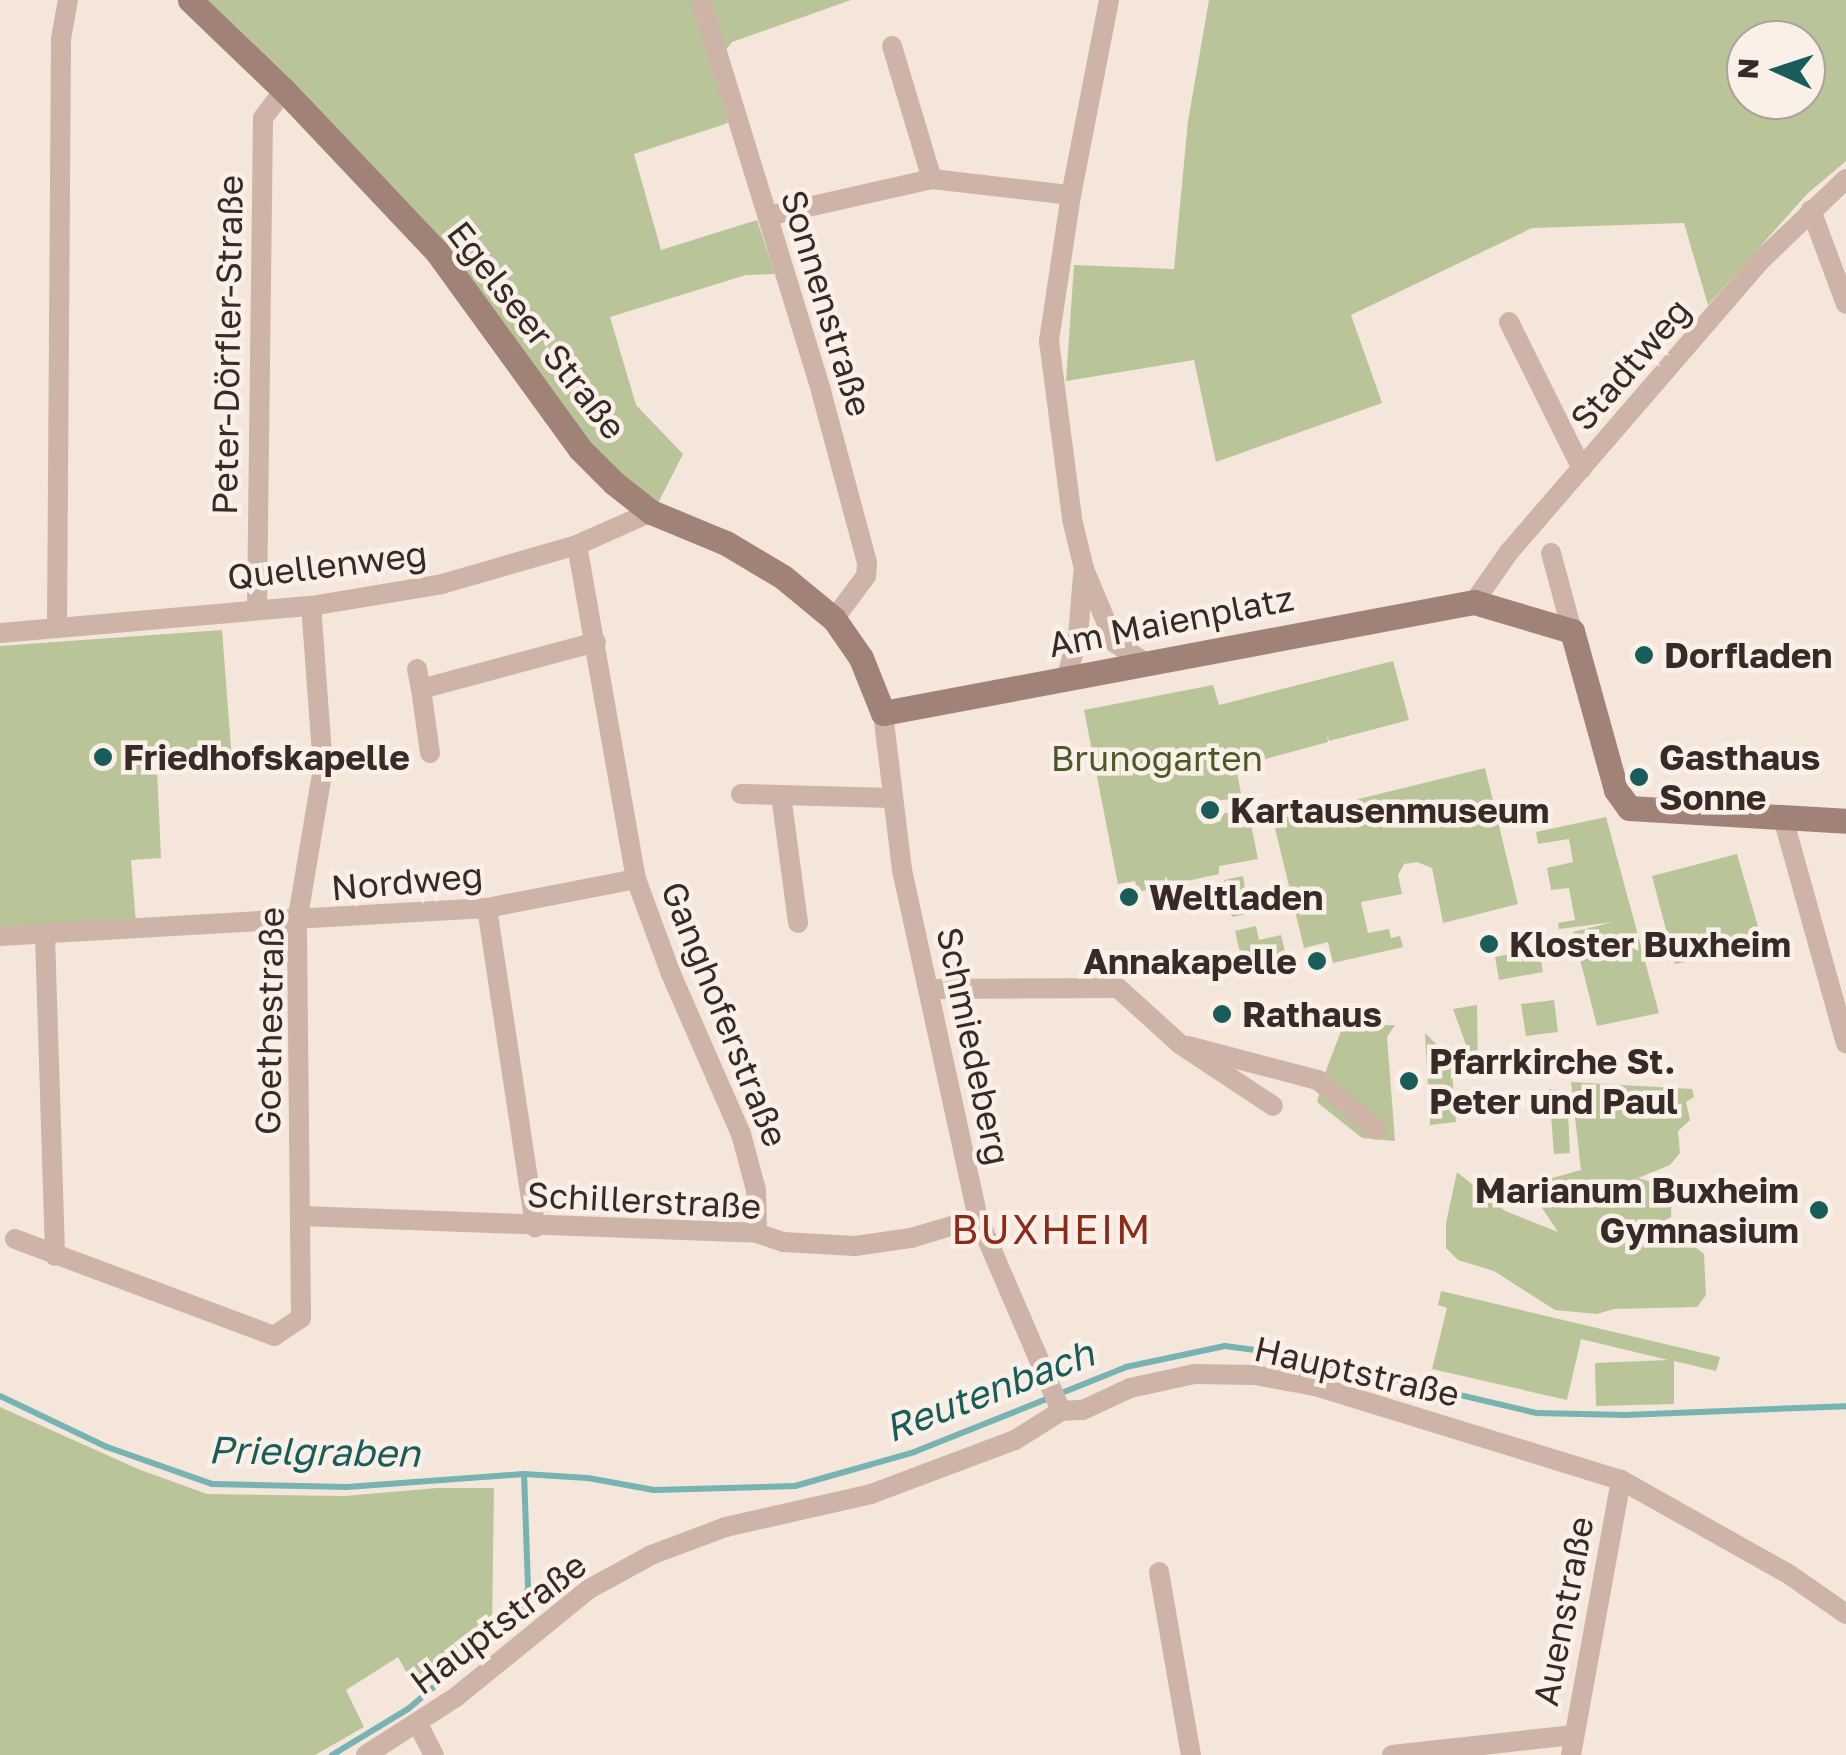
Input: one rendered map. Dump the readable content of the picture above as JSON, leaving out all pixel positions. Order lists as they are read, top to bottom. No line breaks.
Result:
{"streets":{"street":["Sonnenstraße","Egelseer Straße","Peter-Dörfler-Straße","Stadtweg","Quellenweg","Am Maienplatz","Nordweg","Ganghoferstraße","Goethestraße","Schmiedeberg","Schillerstraße","Hauptstraße","Auenstraße"]},"crossings":[["Sonnenstraße","Egelseer Straße"],["Egelseer Straße","Peter-Dörfler-Straße"],["Egelseer Straße","Quellenweg"],["Egelseer Straße","Am Maienplatz"],["Egelseer Straße","Schmiedeberg"],["Peter-Dörfler-Straße","Quellenweg"],["Stadtweg","Am Maienplatz"],["Quellenweg","Ganghoferstraße"],["Quellenweg","Goethestraße"],["Am Maienplatz","Schmiedeberg"],["Nordweg","Ganghoferstraße"],["Nordweg","Goethestraße"],["Ganghoferstraße","Schillerstraße"],["Goethestraße","Schillerstraße"],["Schmiedeberg","Schillerstraße"],["Schmiedeberg","Hauptstraße"],["Hauptstraße","Auenstraße"]],"districts":["BUXHEIM"],"water":["Reutenbach","Prielgraben"],"parks":["Brunogarten"],"places":["Dorfladen","Friedhofskapelle","Gasthaus Sonne","Kartausenmuseum","Weltladen","Kloster Buxheim","Annakapelle","Rathaus","Pfarrkirche St. Peter und Paul","Marianum Buxheim Gymnasium"],"north":"left"}
